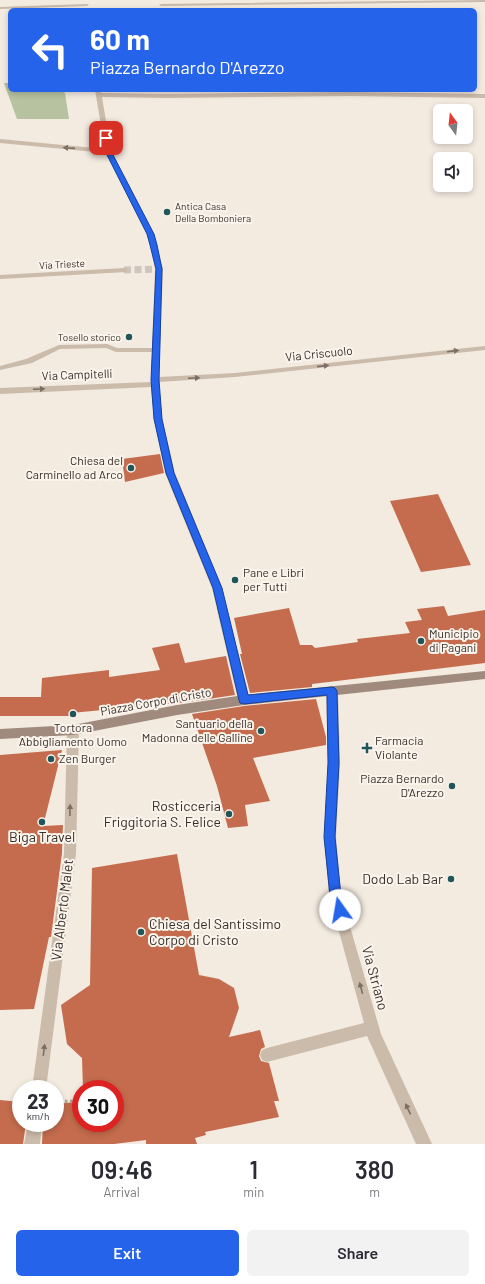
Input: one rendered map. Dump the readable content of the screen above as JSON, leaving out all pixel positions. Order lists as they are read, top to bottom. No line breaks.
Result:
{"streets":{"street":["Via Trieste","Via Criscuolo","Via Campitelli","Piazza Corpo di Cristo","Via Alberto Malet","Via Striano"]},"crossings":[["Via Criscuolo","Via Campitelli"],["Piazza Corpo di Cristo","Via Alberto Malet"]],"one_way":["Via Criscuolo","Via Alberto Malet","Via Striano"],"places":{"other":["Antica Casa Della Bomboniera","Tosello storico","Chiesa del Carminello ad Arco","Pane e Libri per Tutti","Municipio di Pagani","Tortora Abbigliamento Uomo","Santuario della Madonna delle Galline","Zen Burger","Piazza Bernardo D'Arezzo","Rosticceria Friggitoria S. Felice","Biga Travel","Dodo Lab Bar","Chiesa del Santissimo Corpo di Cristo"],"health":["Farmacia Violante"]},"north":"top","page":{"turn":["60 m","Piazza Bernardo D'Arezzo"],"speed":"23 km/h","limit":"30","eta":["09:46","Arrival","1","min","380","m"],"buttons":["Exit","Share"]}}
